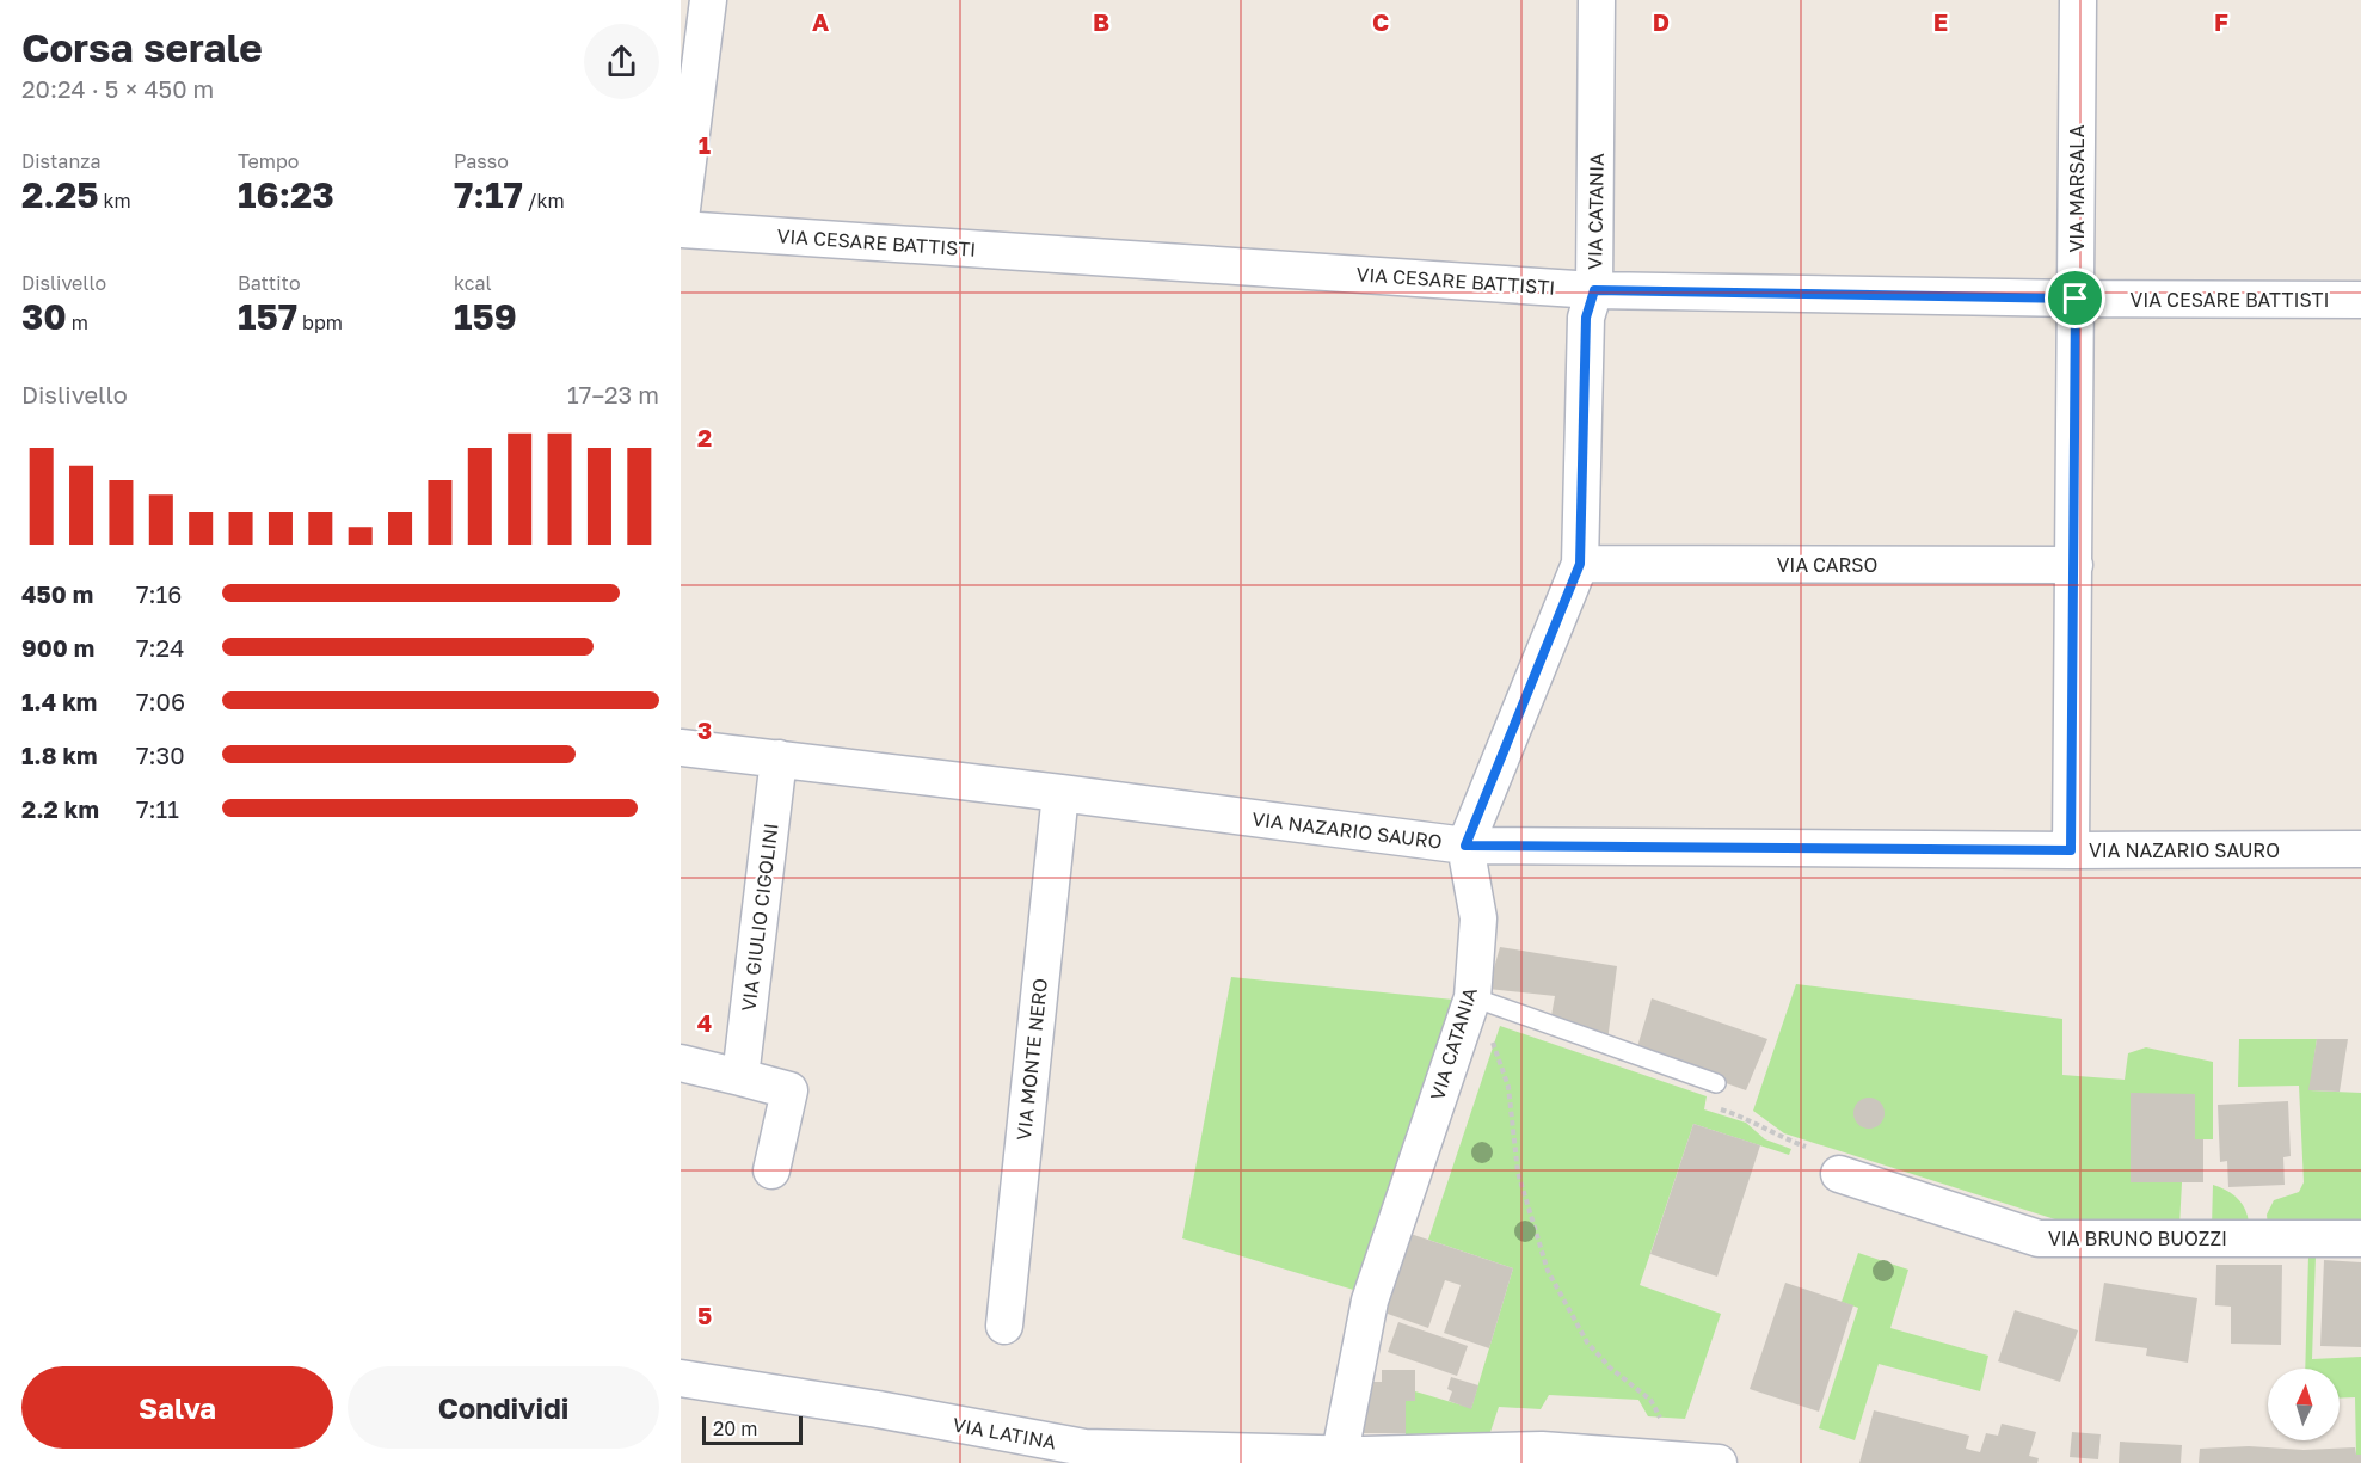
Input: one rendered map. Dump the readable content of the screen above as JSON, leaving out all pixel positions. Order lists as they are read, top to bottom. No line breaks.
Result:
{"streets":{"street":["VIA MARSALA","VIA CATANIA","VIA CESARE BATTISTI","VIA CARSO","VIA NAZARIO SAURO","VIA GIULIO CIGOLINI","VIA MONTE NERO","VIA BRUNO BUOZZI","VIA LATINA"]},"crossings":[["VIA MARSALA","VIA CESARE BATTISTI"],["VIA MARSALA","VIA CARSO"],["VIA MARSALA","VIA NAZARIO SAURO"],["VIA CATANIA","VIA CESARE BATTISTI"],["VIA CATANIA","VIA CARSO"],["VIA CATANIA","VIA NAZARIO SAURO"],["VIA CATANIA","VIA LATINA"],["VIA NAZARIO SAURO","VIA GIULIO CIGOLINI"],["VIA NAZARIO SAURO","VIA MONTE NERO"]],"scale_bar":"20 m","north":"top","page":{"heading":["Corsa serale","20:24 · 5 × 450 m"],"stats":[["Distanza","2.25 km"],["Tempo","16:23"],["Passo","7:17 /km"],["Dislivello","30 m"],["Battito","157 bpm"],["kcal","159"]],"chart":["Dislivello","17–23 m"],"list":[{"name":"450 m","note":"7:16"},{"name":"900 m","note":"7:24"},{"name":"1.4 km","note":"7:06"},{"name":"1.8 km","note":"7:30"},{"name":"2.2 km","note":"7:11"}],"buttons":["Salva","Condividi"],"scale":"20 m"},"grid":{"columns":["A","B","C","D","E","F"],"rows":["1","2","3","4","5"]}}
